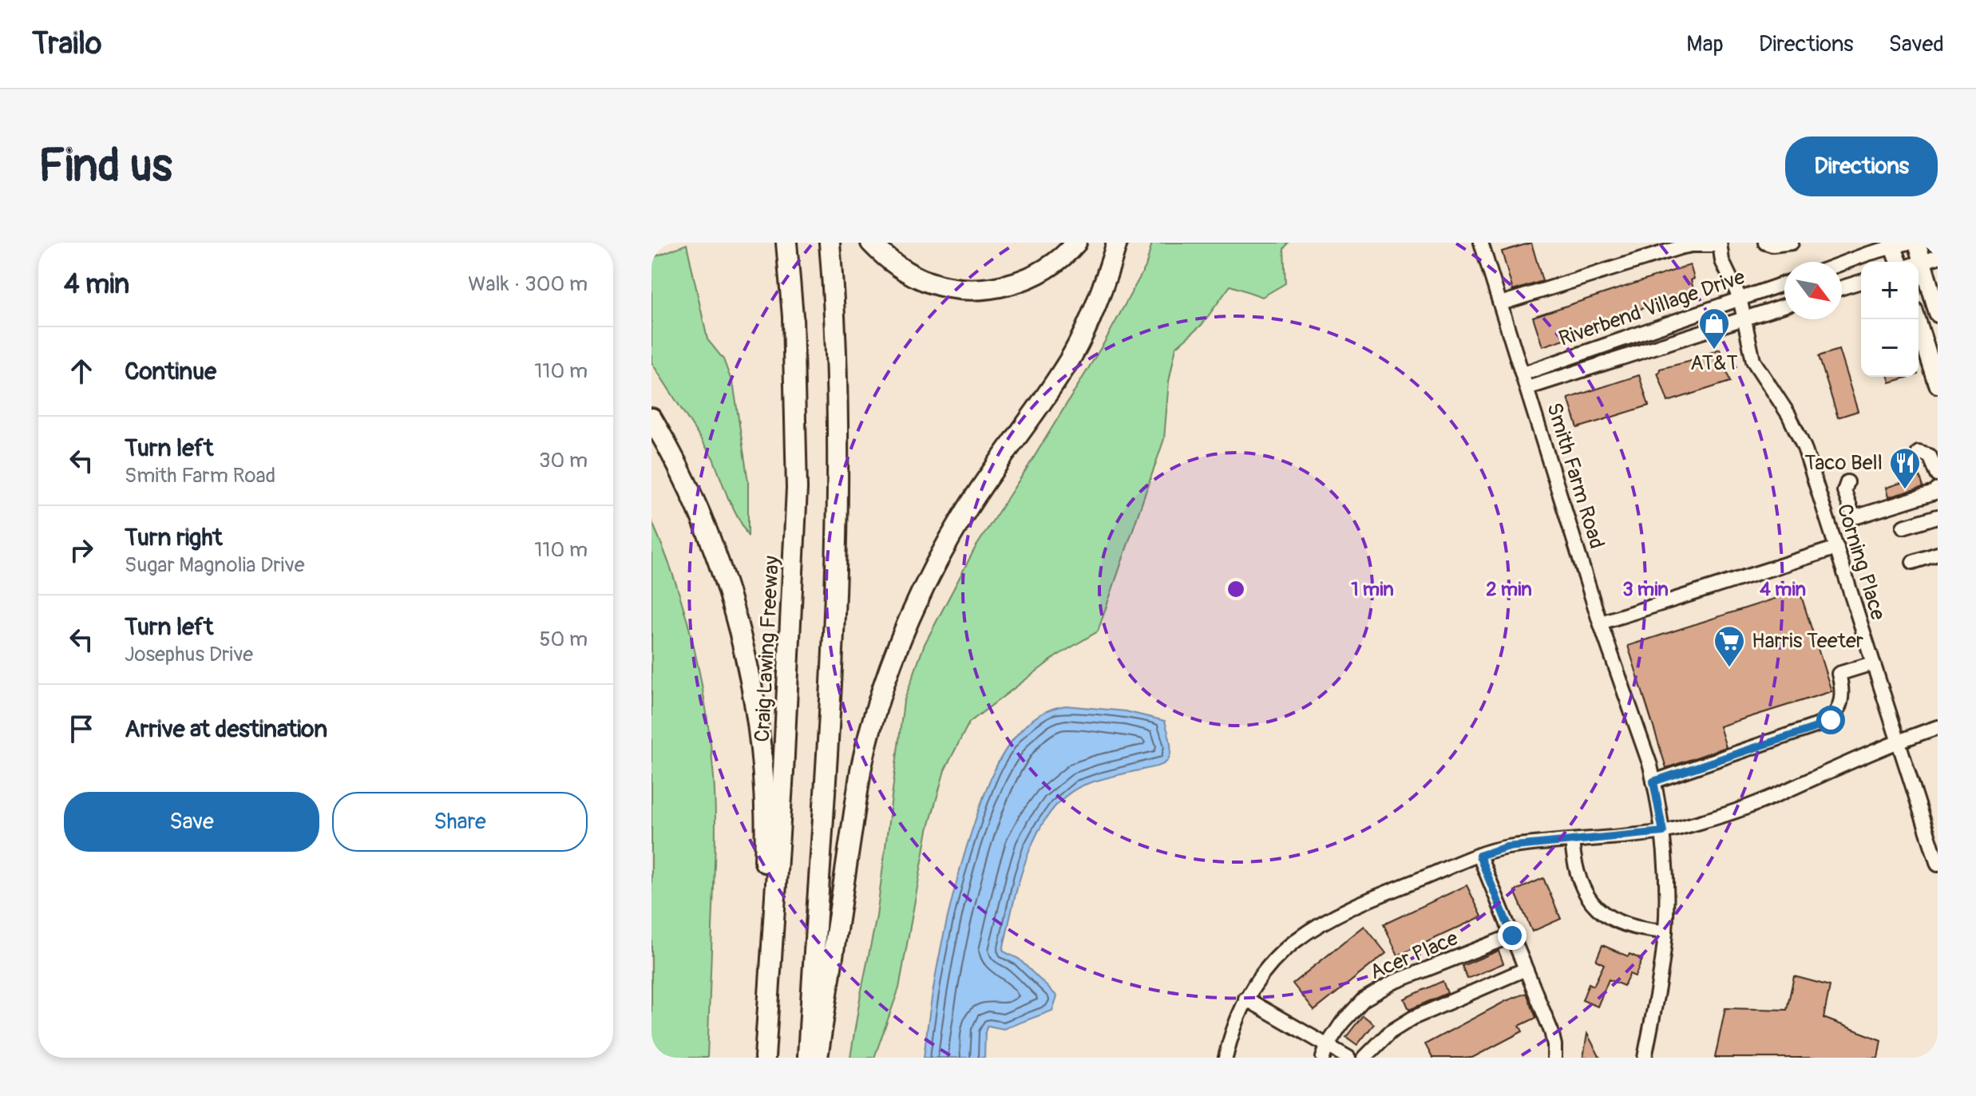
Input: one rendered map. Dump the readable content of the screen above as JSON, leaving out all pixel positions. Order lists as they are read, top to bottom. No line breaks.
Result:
{"streets":{"highway":["Craig Lawing Freeway"],"street":["Riverbend Village Drive","Smith Farm Road","Corning Place","Acer Place"]},"crossings":[["Riverbend Village Drive","Smith Farm Road"],["Riverbend Village Drive","Corning Place"]],"places":{"shop":["AT&T"],"restaurant":["Taco Bell"],"supermarket":["Harris Teeter"]},"north":"bottom right","page":{"header":"Trailo","nav":["Map","Directions","Saved"],"buttons":["Directions",["Save","Share"]],"title":"Find us","heading":["4 min","Walk · 300 m"],"map_buttons":["+","−"],"list":[["Continue","110 m"],["Turn left","Smith Farm Road","30 m"],["Turn right","Sugar Magnolia Drive","110 m"],["Turn left","Josephus Drive","50 m"],"Arrive at destination"]},"rings":["1 min","2 min","3 min","4 min"]}
